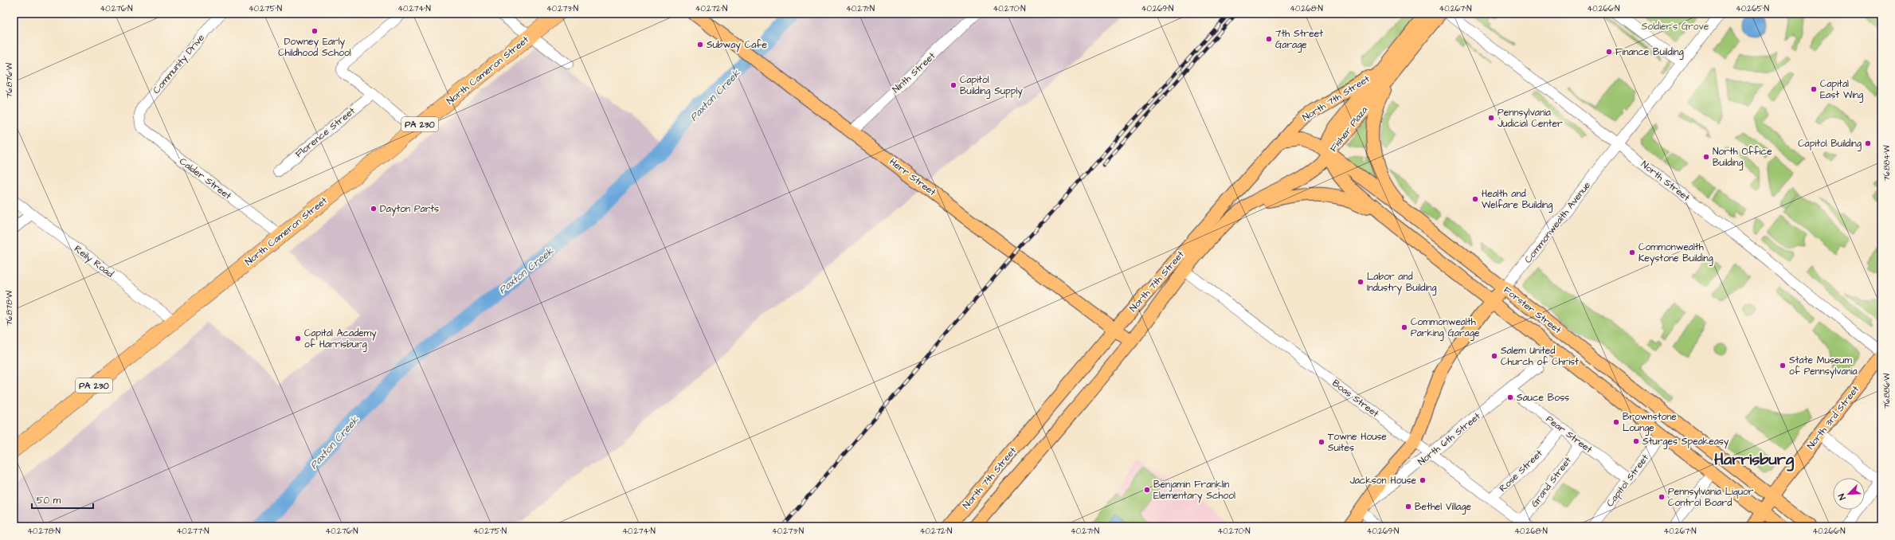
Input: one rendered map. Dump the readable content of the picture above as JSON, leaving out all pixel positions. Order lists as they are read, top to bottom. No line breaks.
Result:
{"streets":{"highway":["North Cameron Street","PA 230"],"main road":["North 7th Street","Fisher Plaza","Herr Street","Commonwealth Avenue","Forster Street","North 3rd Street","North 6th Street"],"street":["Community Drive","Ninth Street","Florence Street","Calder Street","North Street","Reily Road","Boas Street","Pear Street","Rose Street","Capitol Street","Grand Street"]},"crossings":[["Community Drive","Calder Street"],["North Cameron Street","Calder Street"],["North Cameron Street","Reily Road"],["Ninth Street","Herr Street"],["North 7th Street","Fisher Plaza"],["North 7th Street","Herr Street"],["North 7th Street","Forster Street"],["North 7th Street","Boas Street"],["Fisher Plaza","Forster Street"],["North Street","Commonwealth Avenue"],["Commonwealth Avenue","Forster Street"],["Commonwealth Avenue","Boas Street"],["Commonwealth Avenue","North 6th Street"],["Forster Street","North 3rd Street"],["Forster Street","Capitol Street"],["Boas Street","North 6th Street"],["Boas Street","Rose Street"],["Boas Street","Grand Street"],["Pear Street","North 6th Street"],["Pear Street","Rose Street"],["Pear Street","Capitol Street"],["Pear Street","Grand Street"]],"districts":["Harrisburg"],"water":["Paxton Creek"],"parks":["Soldier's Grove"],"places":["Downey Early Childhood School","7th Street Garage","Subway Cafe","Finance Building","Capitol Building Supply","Capital East Wing","Pennsylvania Judicial Center","Capitol Building","North Office Building","Health and Welfare Building","Dayton Parts","Commonwealth Keystone Building","Labor and Industry Building","Commonwealth Parking Garage","Capital Academy of Harrisburg","Salem United Church of Christ","State Museum of Pennsylvania","Sauce Boss","Brownstone Lounge","Sturges Speakeasy","Towne House Suites","Jackson House","Benjamin Franklin Elementary School","Pennsylvania Liquor Control Board","Bethel Village"],"scale_bar":"50 m","north":"bottom left","coordinates":["40.276°N","40.275°N","40.274°N","40.273°N","40.272°N","40.271°N","40.270°N","40.269°N","40.268°N","40.267°N","40.266°N","40.265°N","76.876°W","76.884°W","76.878°W","76.886°W","40.278°N","40.277°N"]}
